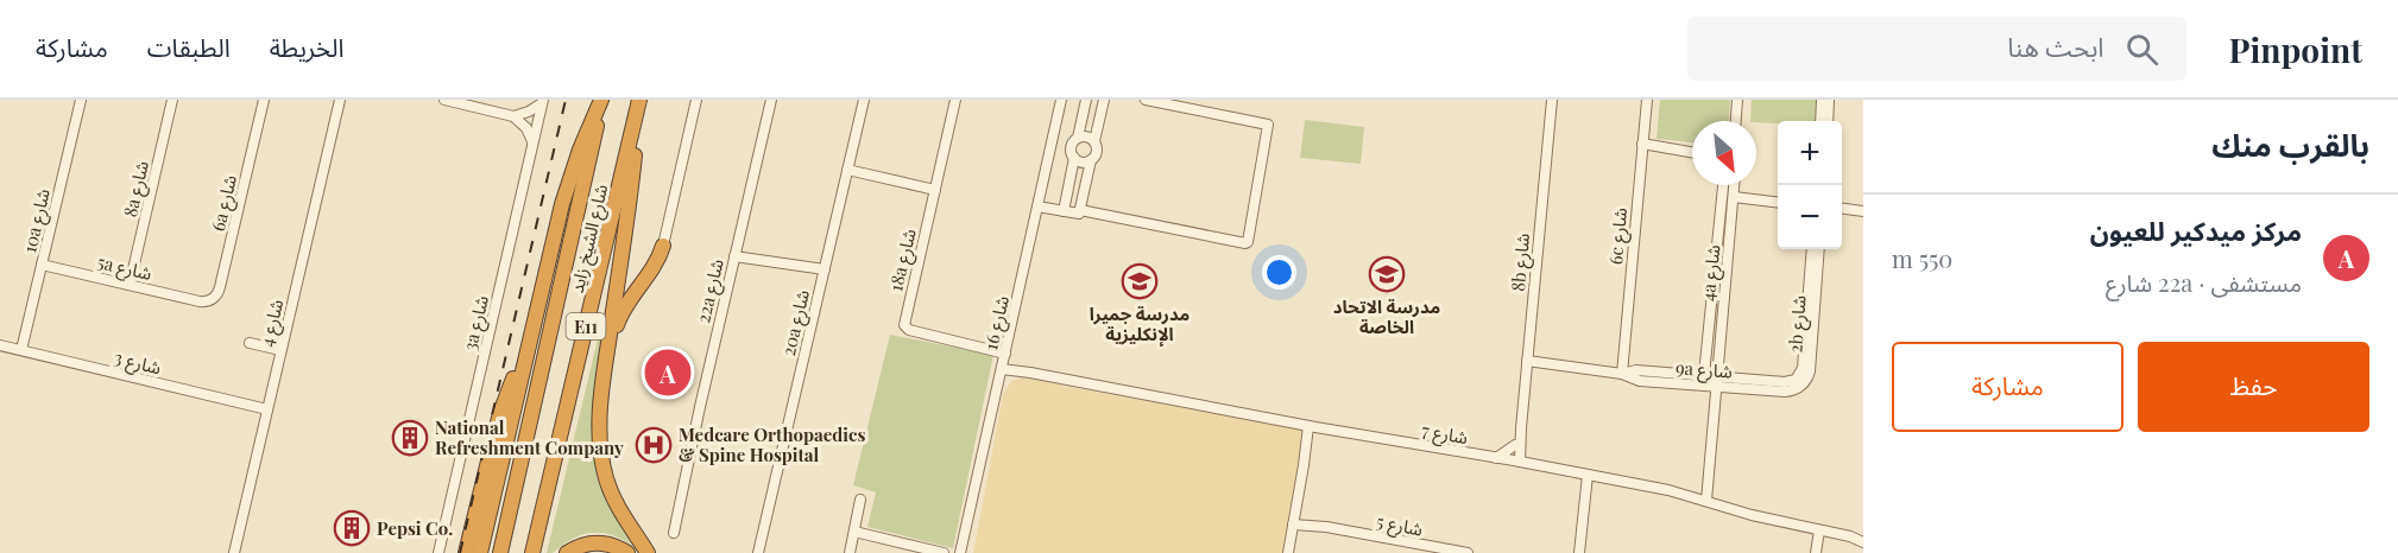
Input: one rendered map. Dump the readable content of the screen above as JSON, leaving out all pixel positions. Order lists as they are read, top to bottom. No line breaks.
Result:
{"streets":{"highway":["شارع الشيخ زايد","E11"],"street":["8a شارع","6a شارع","10a شارع","6c شارع","18a شارع","8b شارع","5a شارع","4a شارع","22a شارع","شارع 4","3a شارع","20a شارع","شارع 16","2b شارع","شارع 3","9a شارع","شارع 7","شارع 5"]},"crossings":[["8a شارع","5a شارع"],["6a شارع","5a شارع"],["10a شارع","5a شارع"],["10a شارع","شارع 3"],["6c شارع","9a شارع"],["18a شارع","شارع 16"],["18a شارع","شارع 7"],["8b شارع","9a شارع"],["8b شارع","شارع 7"],["4a شارع","9a شارع"],["4a شارع","شارع 7"],["شارع 4","شارع 3"],["شارع 16","شارع 7"],["2b شارع","9a شارع"]],"places":{"school or university":["مدرسة الاتحاد الخاصة","مدرسة جميرا الإنكليزية"],"building":["National Refreshment Company","Pepsi Co."],"hospital":["Medcare Orthopaedics & Spine Hospital"]},"north":"bottom right","page":{"header":"Pinpoint","search":"ابحث هنا","nav":["الخريطة","الطبقات","مشاركة"],"heading":"بالقرب منك","map_buttons":["+","−"],"list":[{"mark":"A","name":"مركز ميدكير للعيون","note":"مستشفى · 22a شارع","value":"550 m"}],"buttons":["حفظ","مشاركة"],"pins":"A"}}
